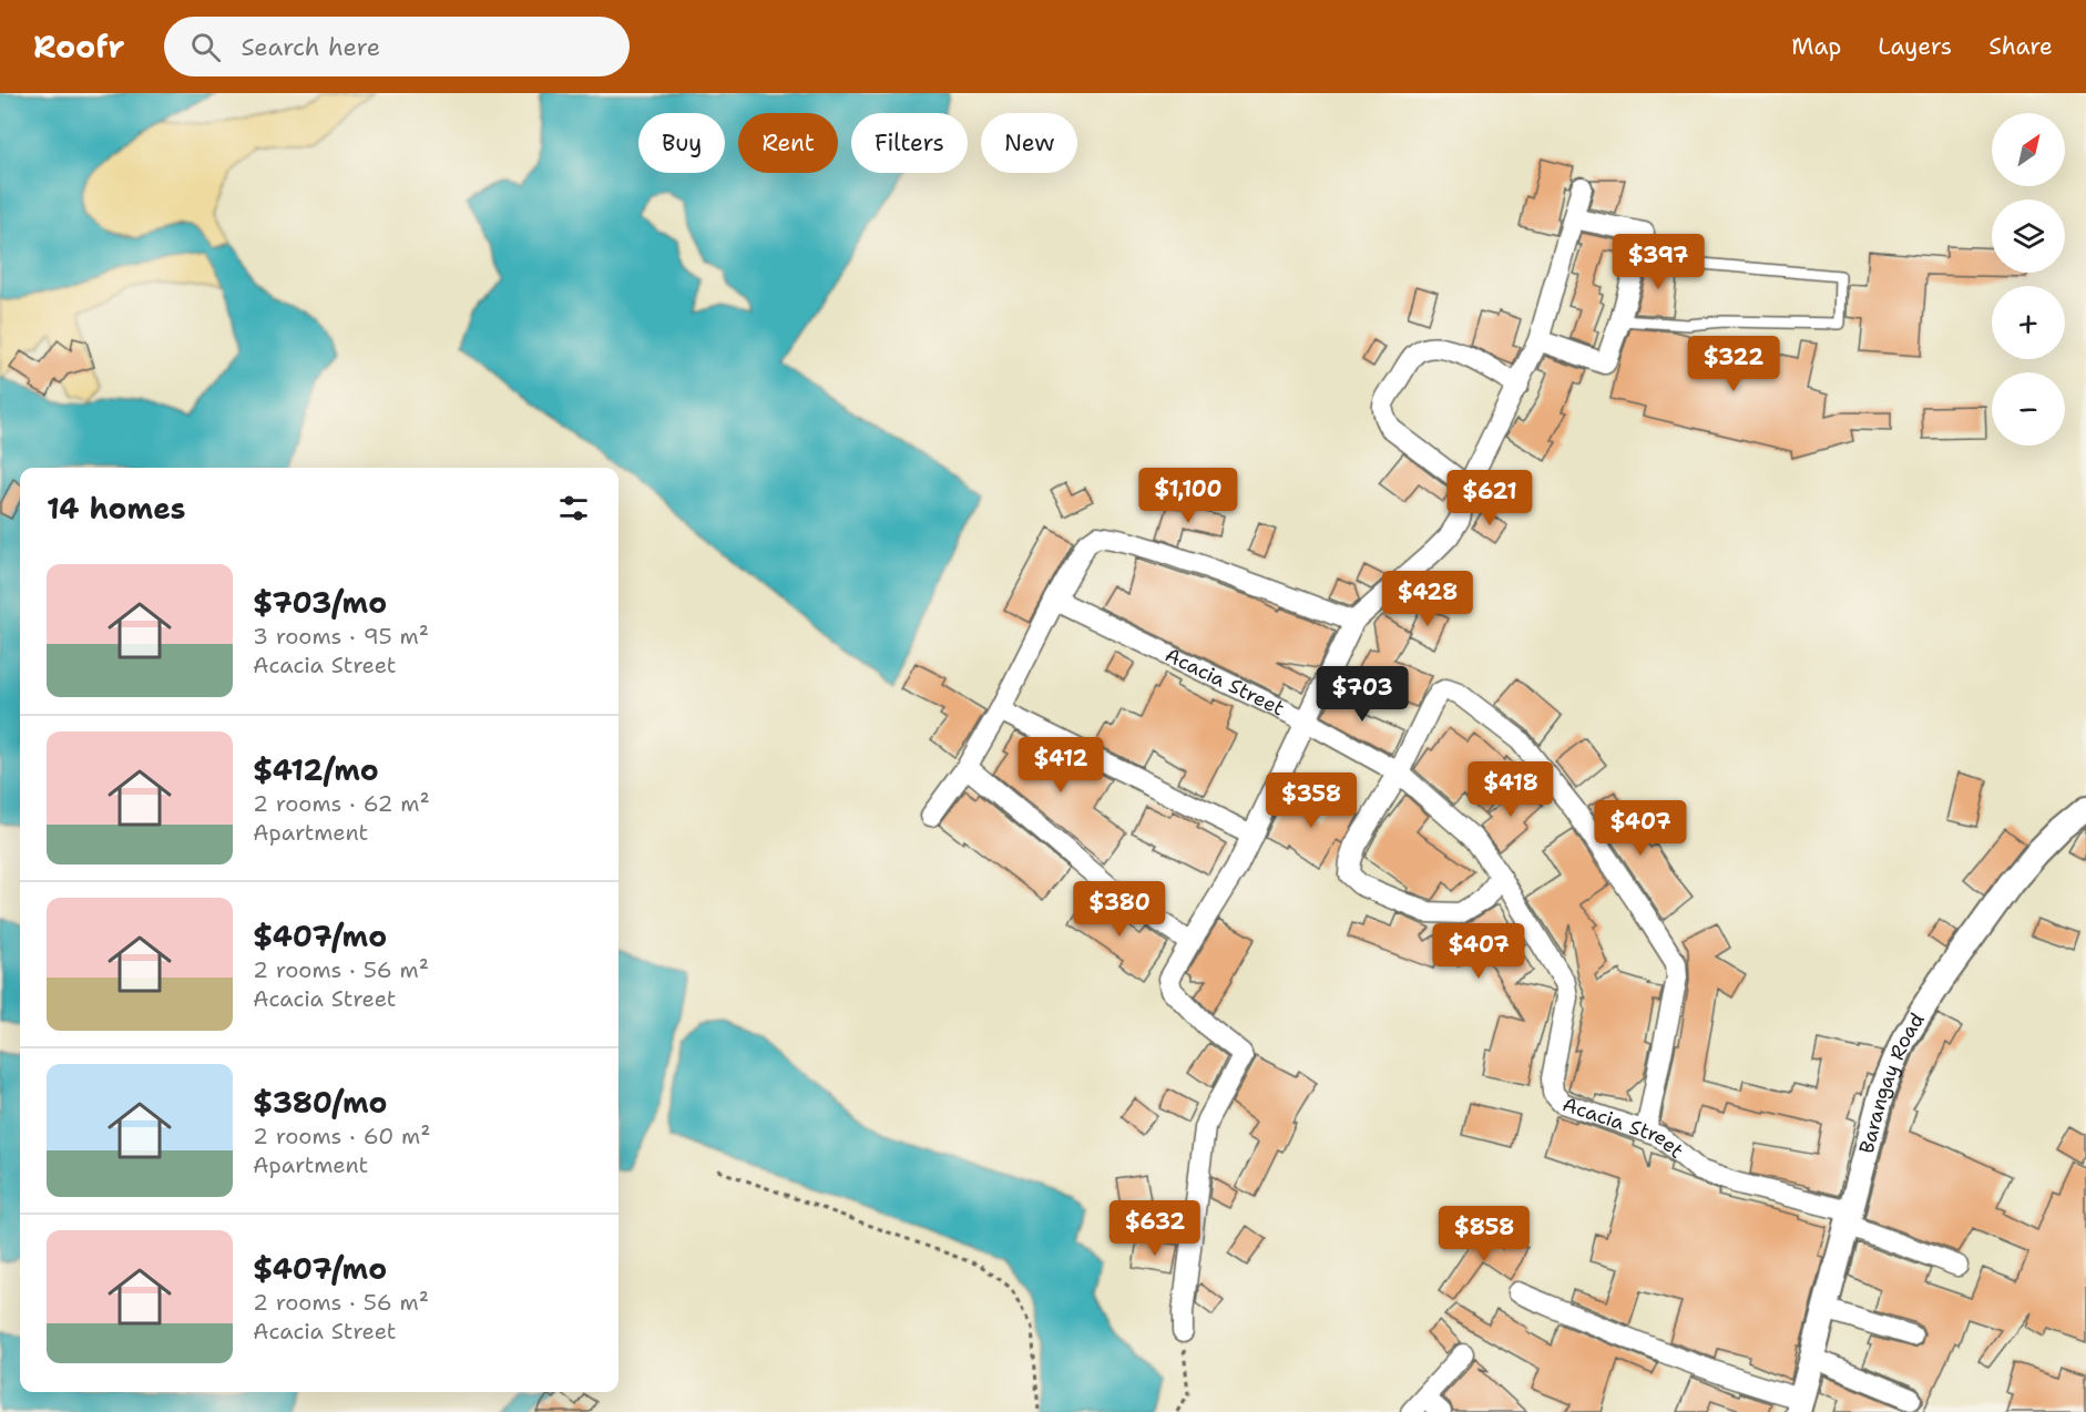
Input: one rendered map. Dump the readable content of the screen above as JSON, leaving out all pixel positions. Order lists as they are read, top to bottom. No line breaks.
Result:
{"streets":{"street":["Acacia Street","Barangay Road"]},"crossings":[["Acacia Street","Barangay Road"]],"north":"top right","page":{"header":"Roofr","search":"Search here","nav":["Map","Layers","Share"],"map_buttons":["+","−"],"chip":["Buy","Rent","Filters","New"],"price":["$397","$322","$1,100","$621","$428","$703","$412","$418","$358","$407","$380","$407","$632","$858"],"heading":"14 homes","list":[{"name":"$703/mo","note":"3 rooms · 95 m² · Acacia Street"},{"name":"$412/mo","note":"2 rooms · 62 m² · Apartment"},{"name":"$407/mo","note":"2 rooms · 56 m² · Acacia Street"},{"name":"$380/mo","note":"2 rooms · 60 m² · Apartment"},{"name":"$407/mo","note":"2 rooms · 56 m² · Acacia Street"}]}}
